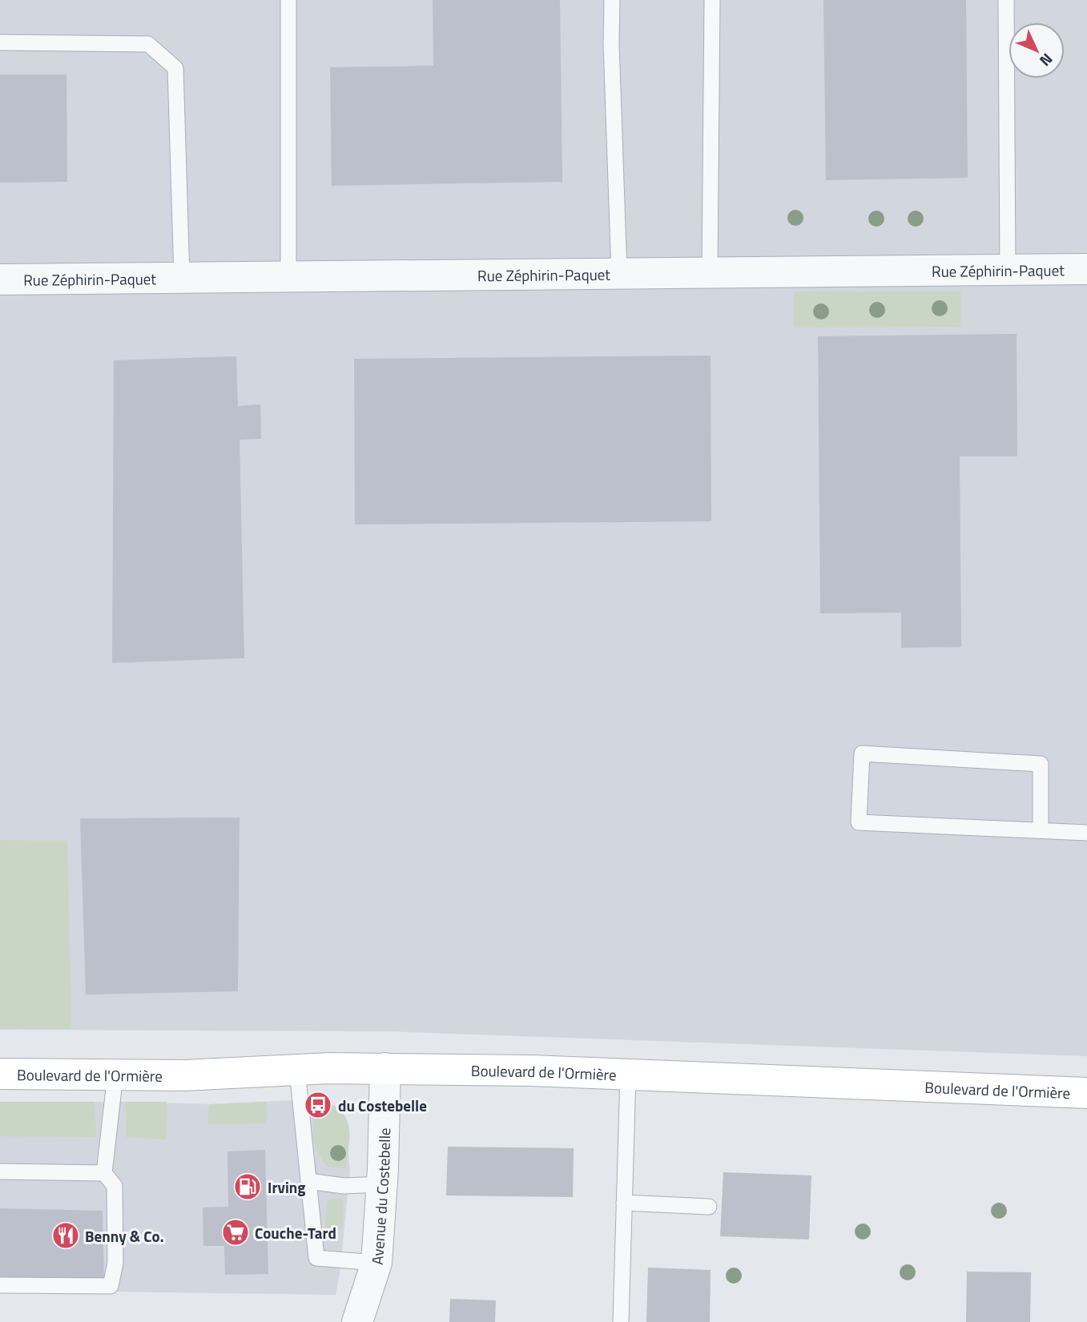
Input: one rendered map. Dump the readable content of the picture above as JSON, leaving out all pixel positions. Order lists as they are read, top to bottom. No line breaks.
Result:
{"streets":{"main road":["Boulevard de l'Ormière"],"street":["Rue Zéphirin-Paquet","Avenue du Costebelle"]},"crossings":[["Boulevard de l'Ormière","Avenue du Costebelle"]],"places":{"bus stop":["du Costebelle"],"fuel station":["Irving"],"supermarket":["Couche-Tard"],"restaurant":["Benny & Co."]},"north":"bottom right"}
